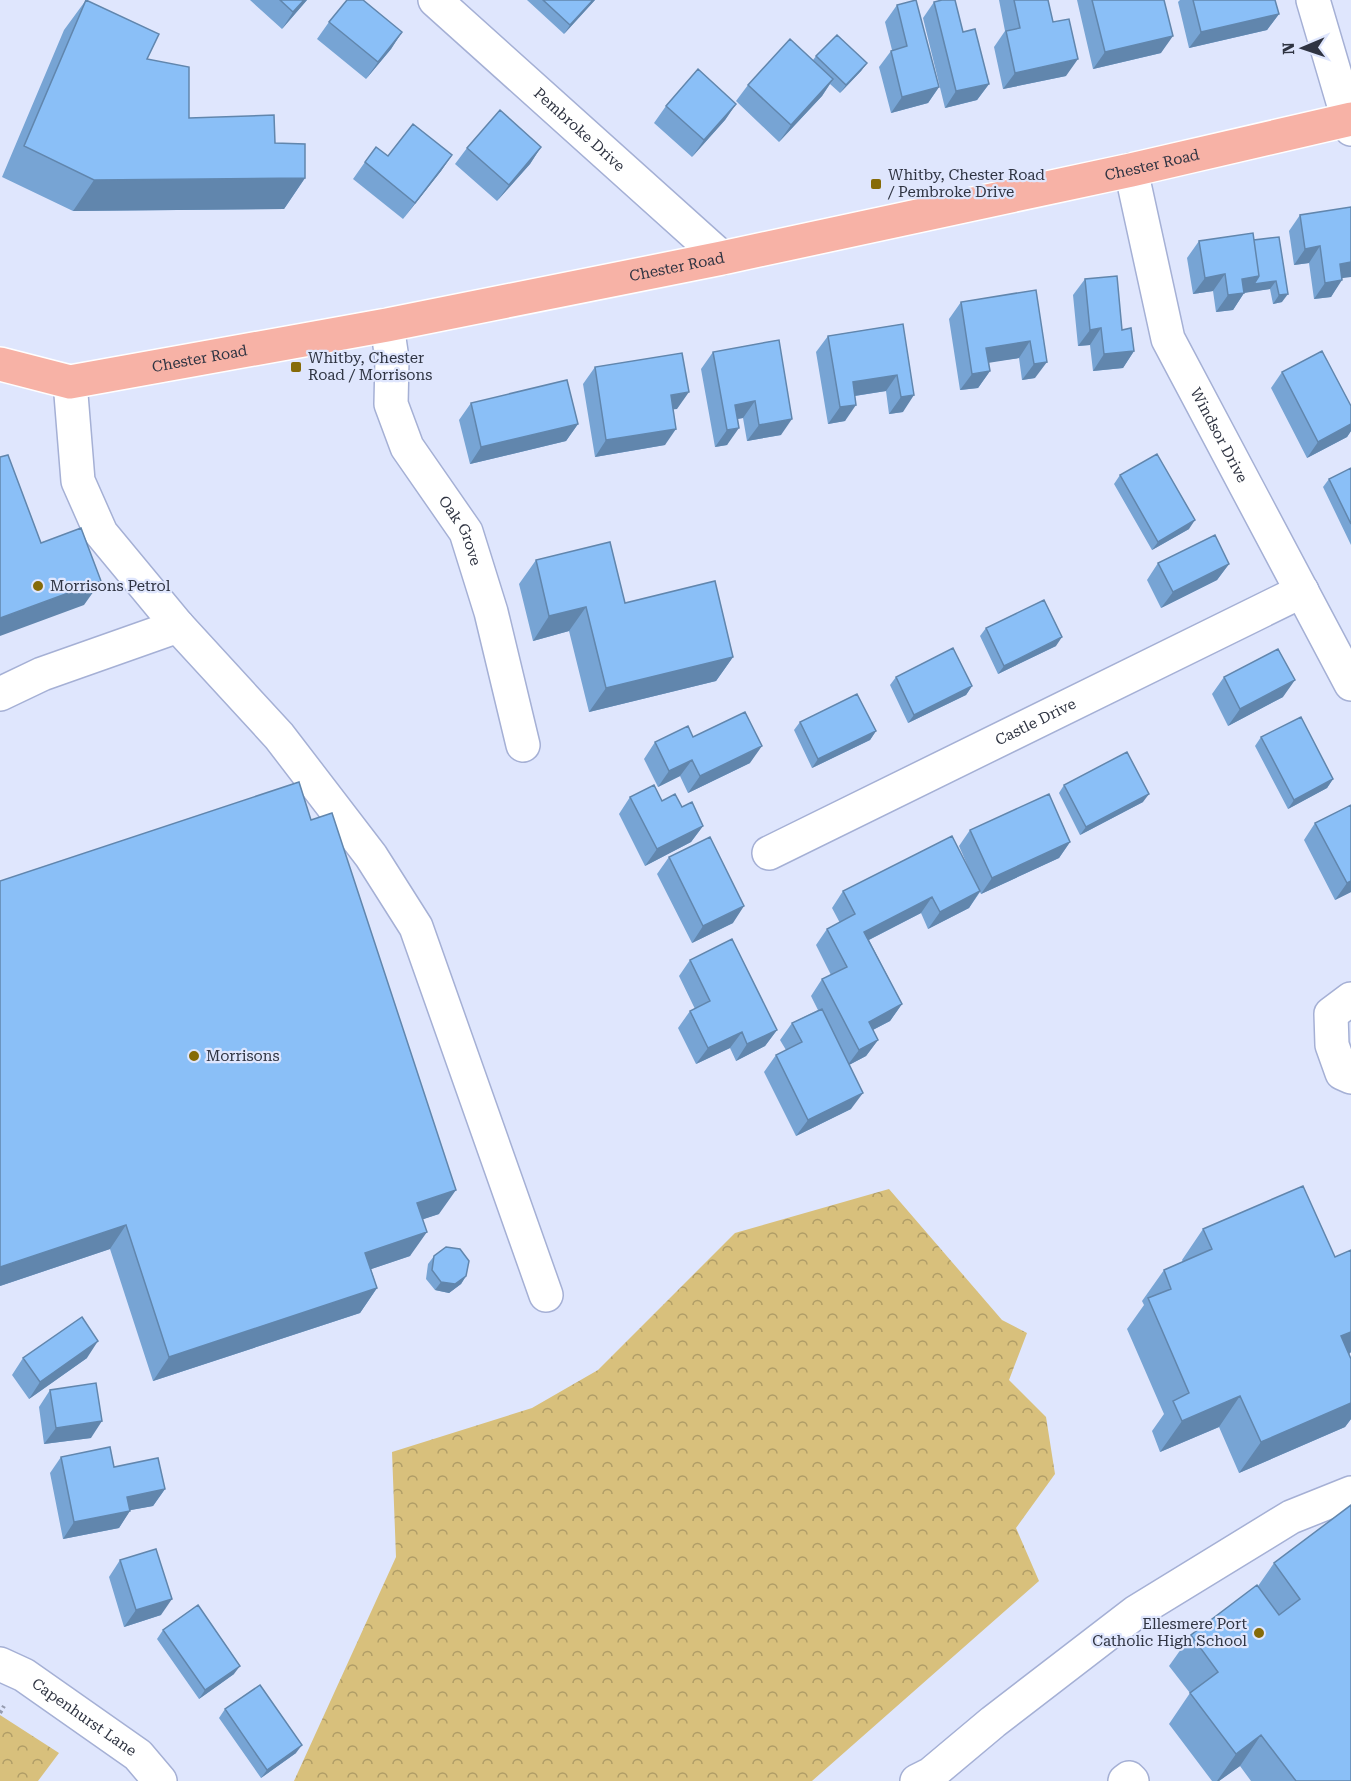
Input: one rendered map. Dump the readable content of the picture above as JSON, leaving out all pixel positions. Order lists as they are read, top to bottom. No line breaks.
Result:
{"streets":{"main road":["Chester Road"],"street":["Pembroke Drive","Windsor Drive","Oak Grove","Castle Drive","Capenhurst Lane"]},"crossings":[["Pembroke Drive","Chester Road"],["Chester Road","Windsor Drive"],["Chester Road","Oak Grove"],["Windsor Drive","Castle Drive"]],"places":{"transit":["Whitby, Chester Road / Pembroke Drive","Whitby, Chester Road / Morrisons"],"other":["Morrisons Petrol","Morrisons","Ellesmere Port Catholic High School"]},"north":"left"}
